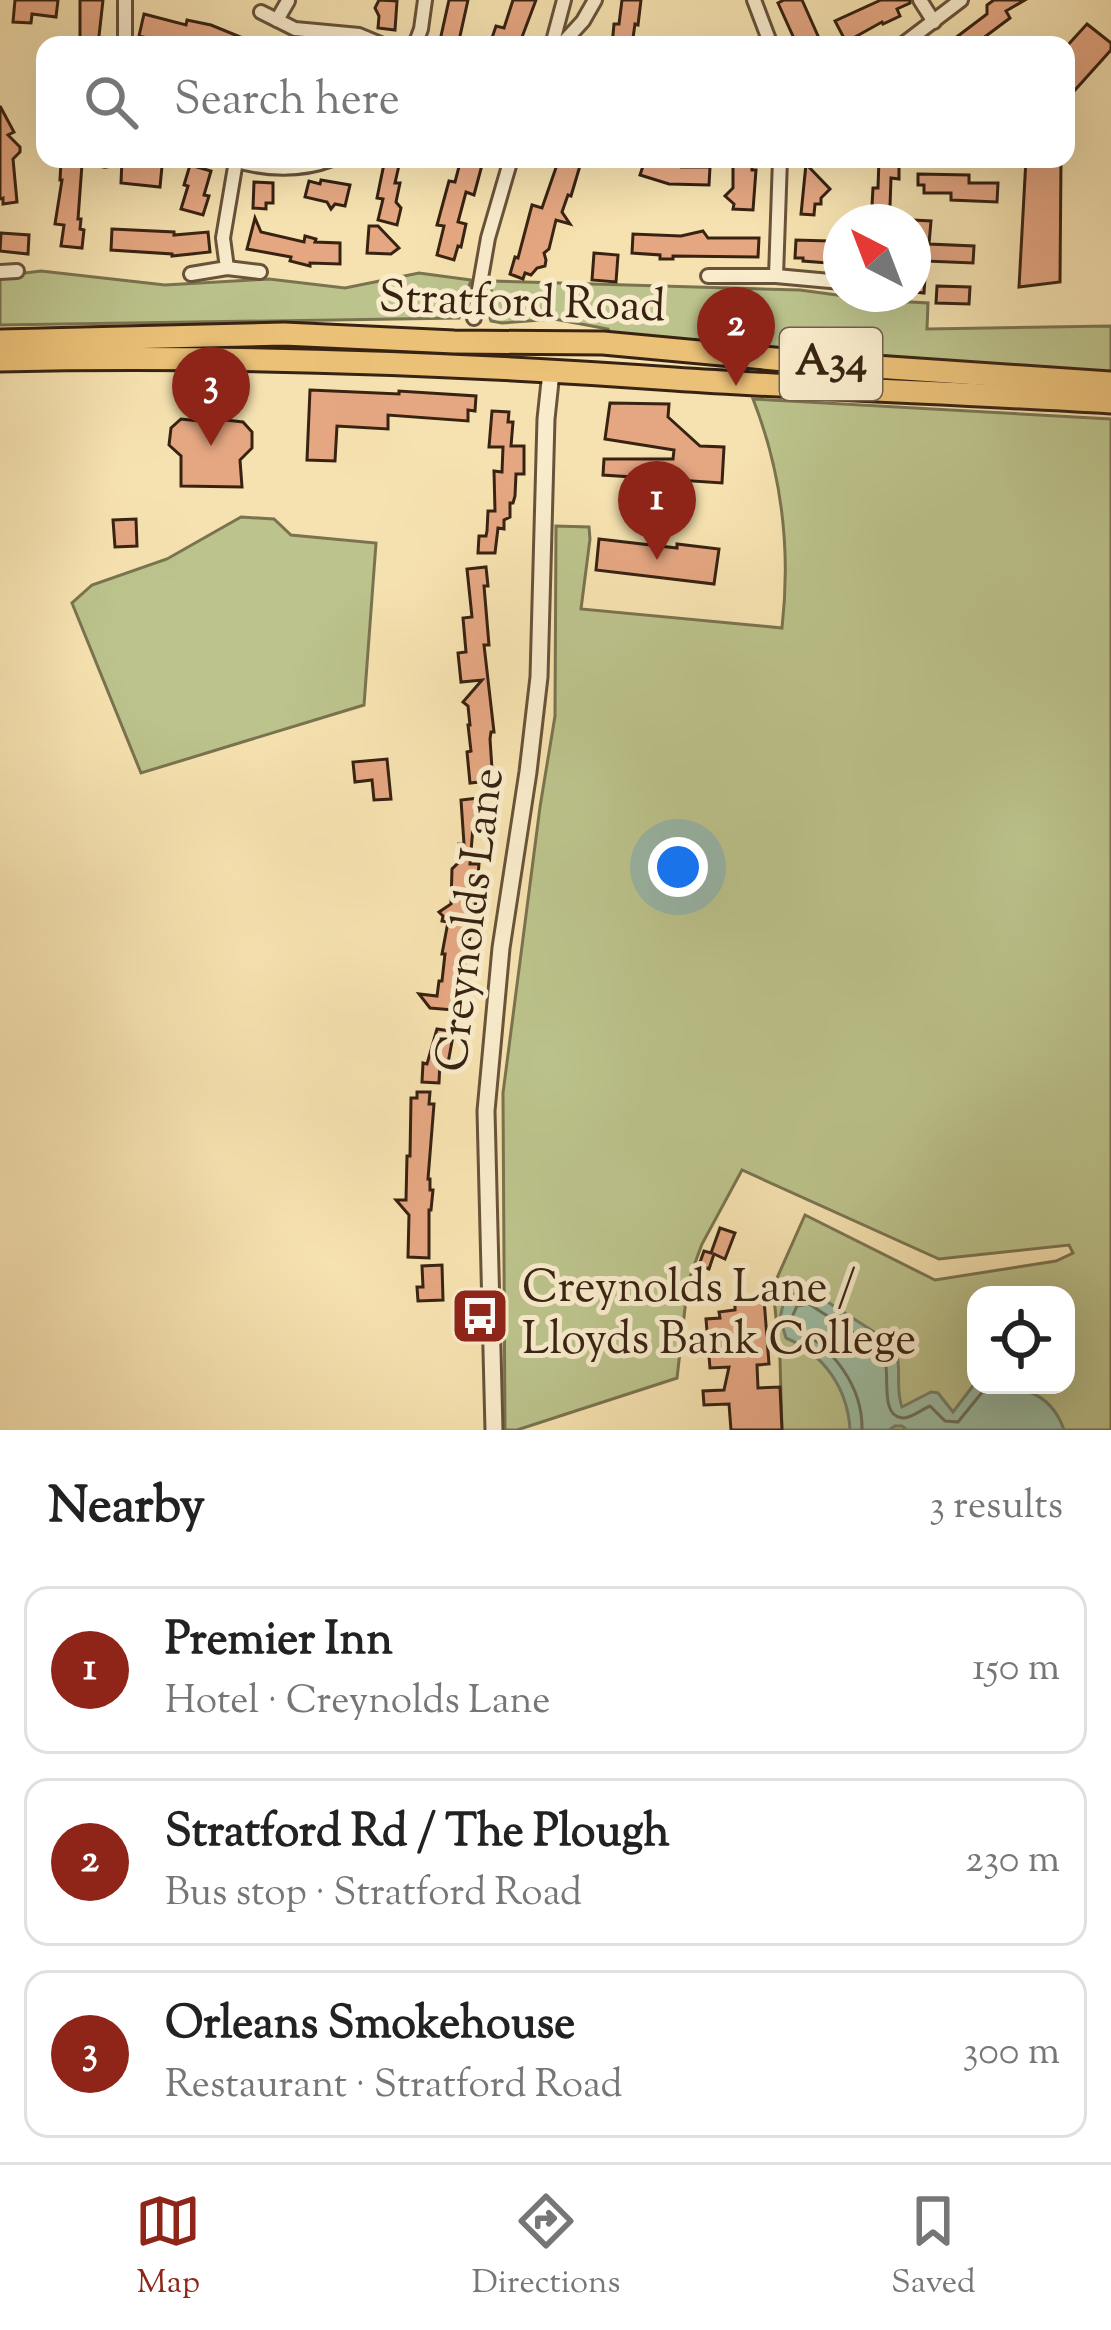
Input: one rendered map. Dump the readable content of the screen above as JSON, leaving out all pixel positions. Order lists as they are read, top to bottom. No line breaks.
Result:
{"streets":{"highway":["Stratford Road","A34"],"street":["Creynolds Lane"]},"crossings":[["Stratford Road","Creynolds Lane"]],"places":{"bus stop":["Creynolds Lane / Lloyds Bank College"]},"north":"top left","page":{"search":"Search here","pins":["2","3","1"],"heading":["Nearby","3 results"],"list":[{"mark":"1","name":"Premier Inn","note":"Hotel · Creynolds Lane","value":"150 m"},{"mark":"2","name":"Stratford Rd / The Plough","note":"Bus stop · Stratford Road","value":"230 m"},{"mark":"3","name":"Orleans Smokehouse","note":"Restaurant · Stratford Road","value":"300 m"}],"nav":["Map","Directions","Saved"]}}
